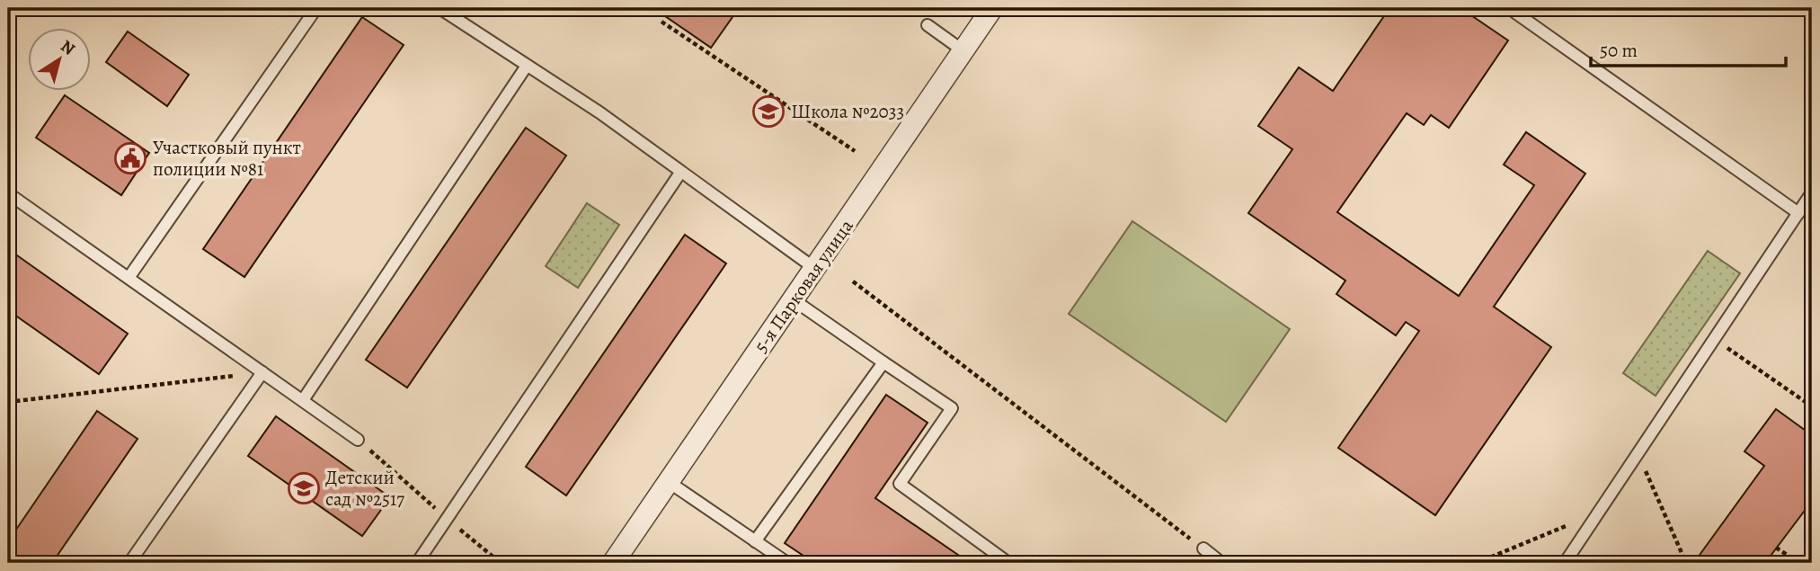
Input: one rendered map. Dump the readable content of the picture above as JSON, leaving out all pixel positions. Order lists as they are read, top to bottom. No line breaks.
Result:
{"streets":{"street":["5-я Парковая улица"]},"places":{"school or university":["Школа №2033","Детский сад №2517"],"public building":["Участковый пункт полиции №81"]},"scale_bar":"50 m","north":"top right"}
